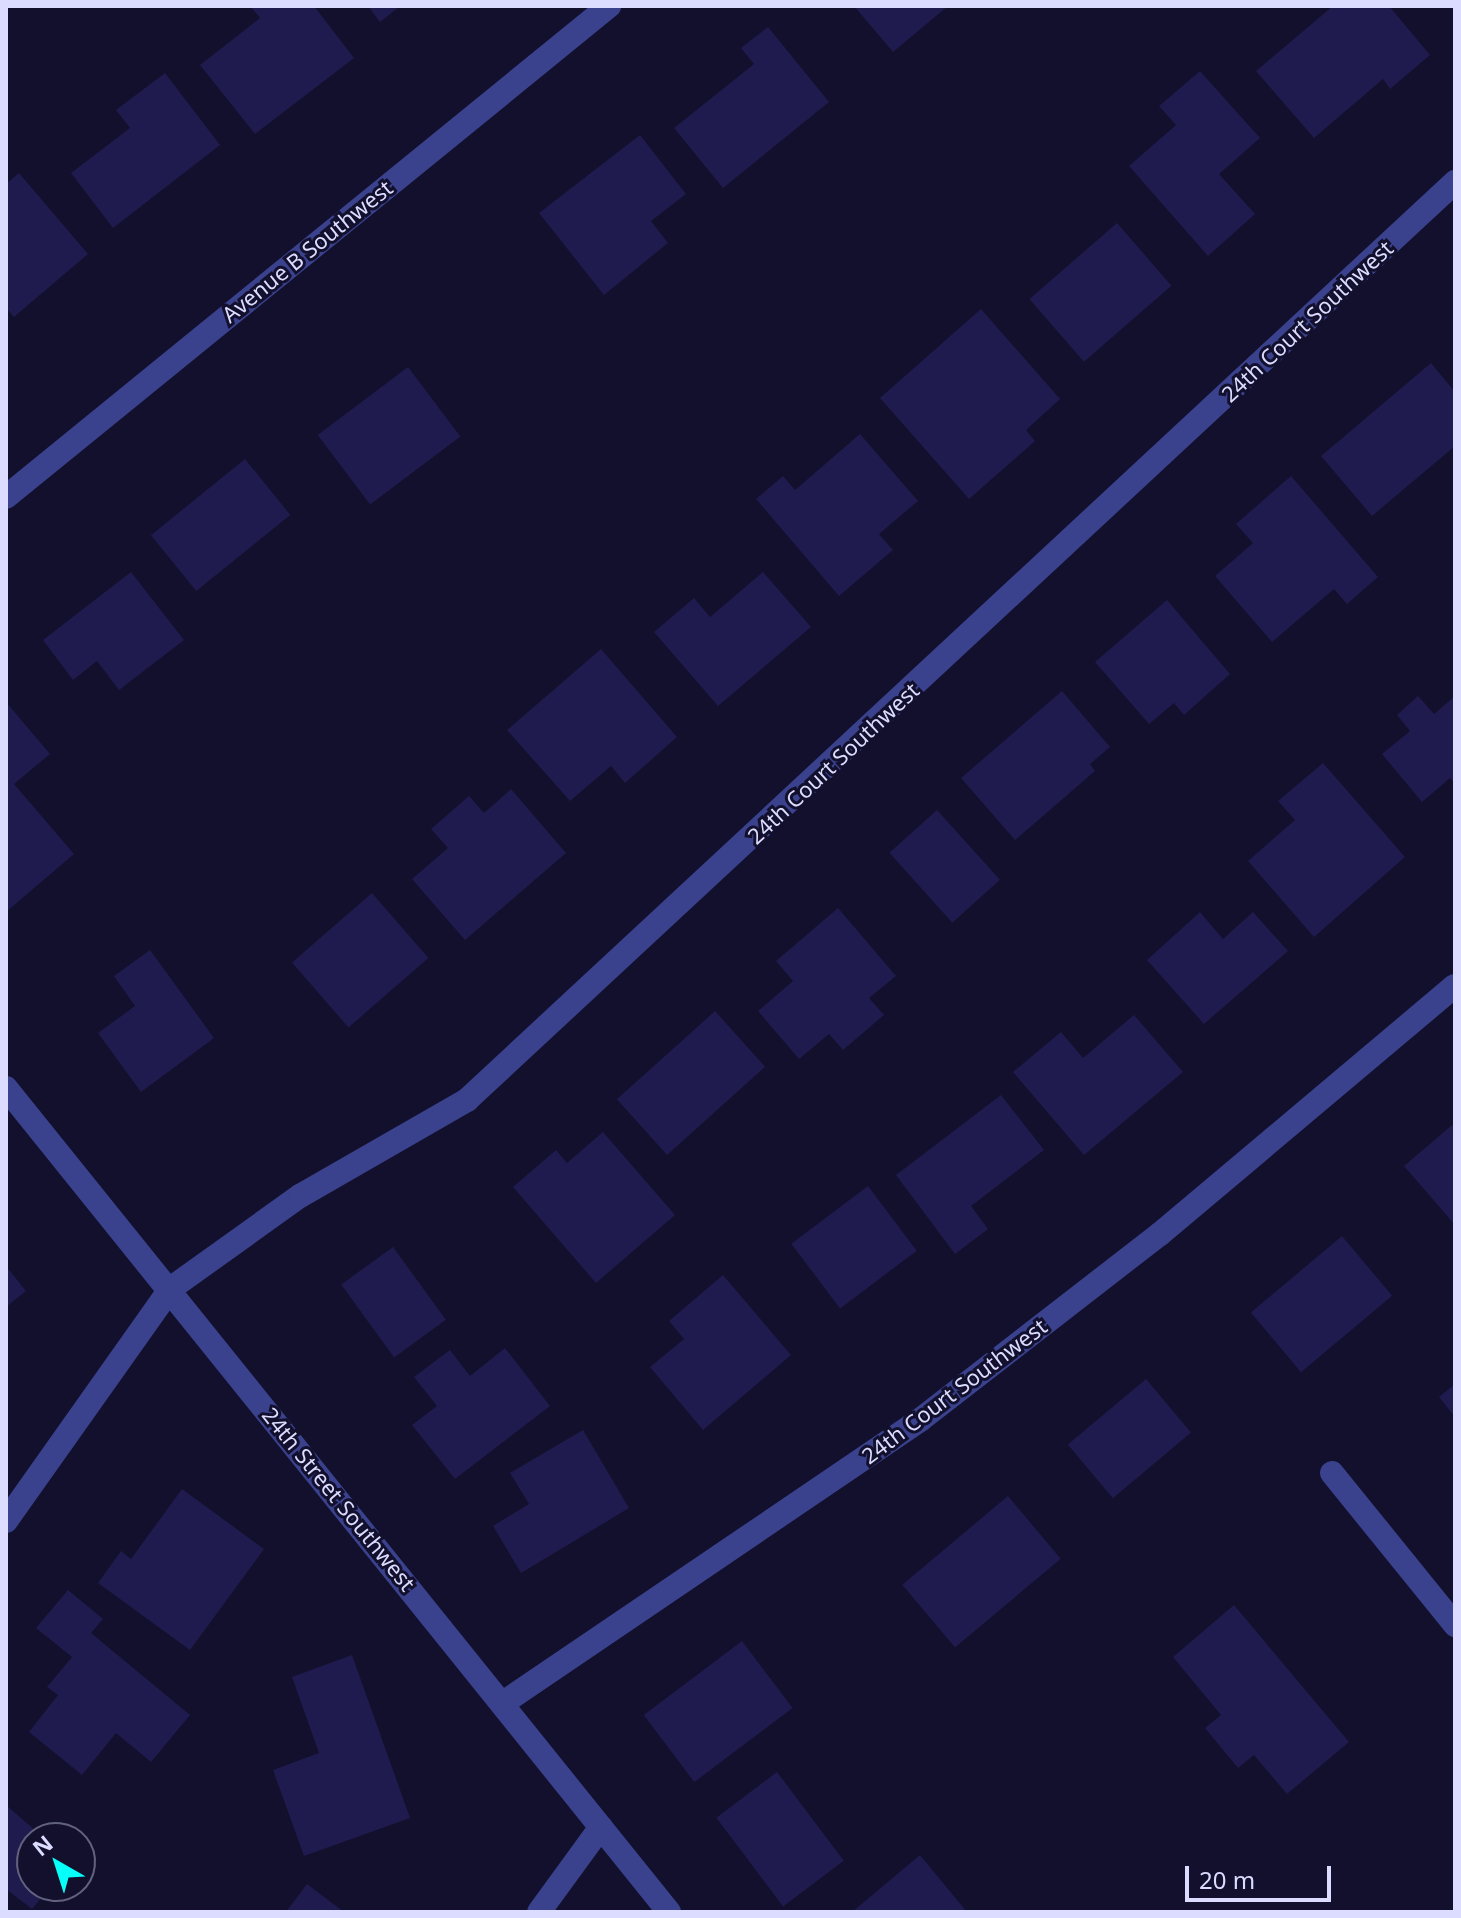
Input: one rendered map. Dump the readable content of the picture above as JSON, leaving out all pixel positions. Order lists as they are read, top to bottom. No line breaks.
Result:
{"streets":{"street":["Avenue B Southwest","24th Court Southwest","24th Street Southwest"]},"crossings":[["24th Court Southwest","24th Street Southwest"]],"scale_bar":"20 m","north":"top left"}
